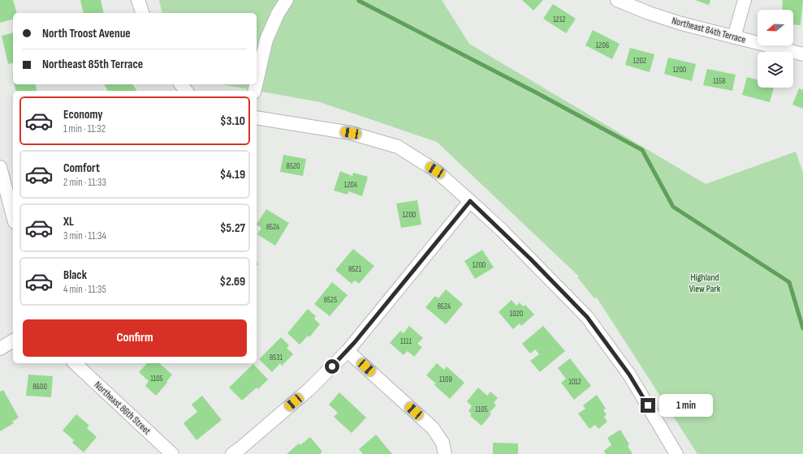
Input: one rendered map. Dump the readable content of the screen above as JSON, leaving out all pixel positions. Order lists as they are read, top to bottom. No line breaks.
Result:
{"streets":{"street":["Northeast 84th Terrace","Northeast 86th Street"]},"parks":["Highland View Park"],"house_numbers":["1212","1206","1202","1200","1158","8520","1204","1200","8524","1200","8521","8525","8524","1020","1111","8531","1105","1109","1012","8600","1105"],"north":"left","page":{"banner":["North Troost Avenue","Northeast 85th Terrace"],"list":[{"name":"Economy","note":"1 min · 11:32","value":"$3.10"},{"name":"Comfort","note":"2 min · 11:33","value":"$4.19"},{"name":"XL","note":"3 min · 11:34","value":"$5.27"},{"name":"Black","note":"4 min · 11:35","value":"$2.69"}],"buttons":"Confirm","bubble":"1 min"}}
